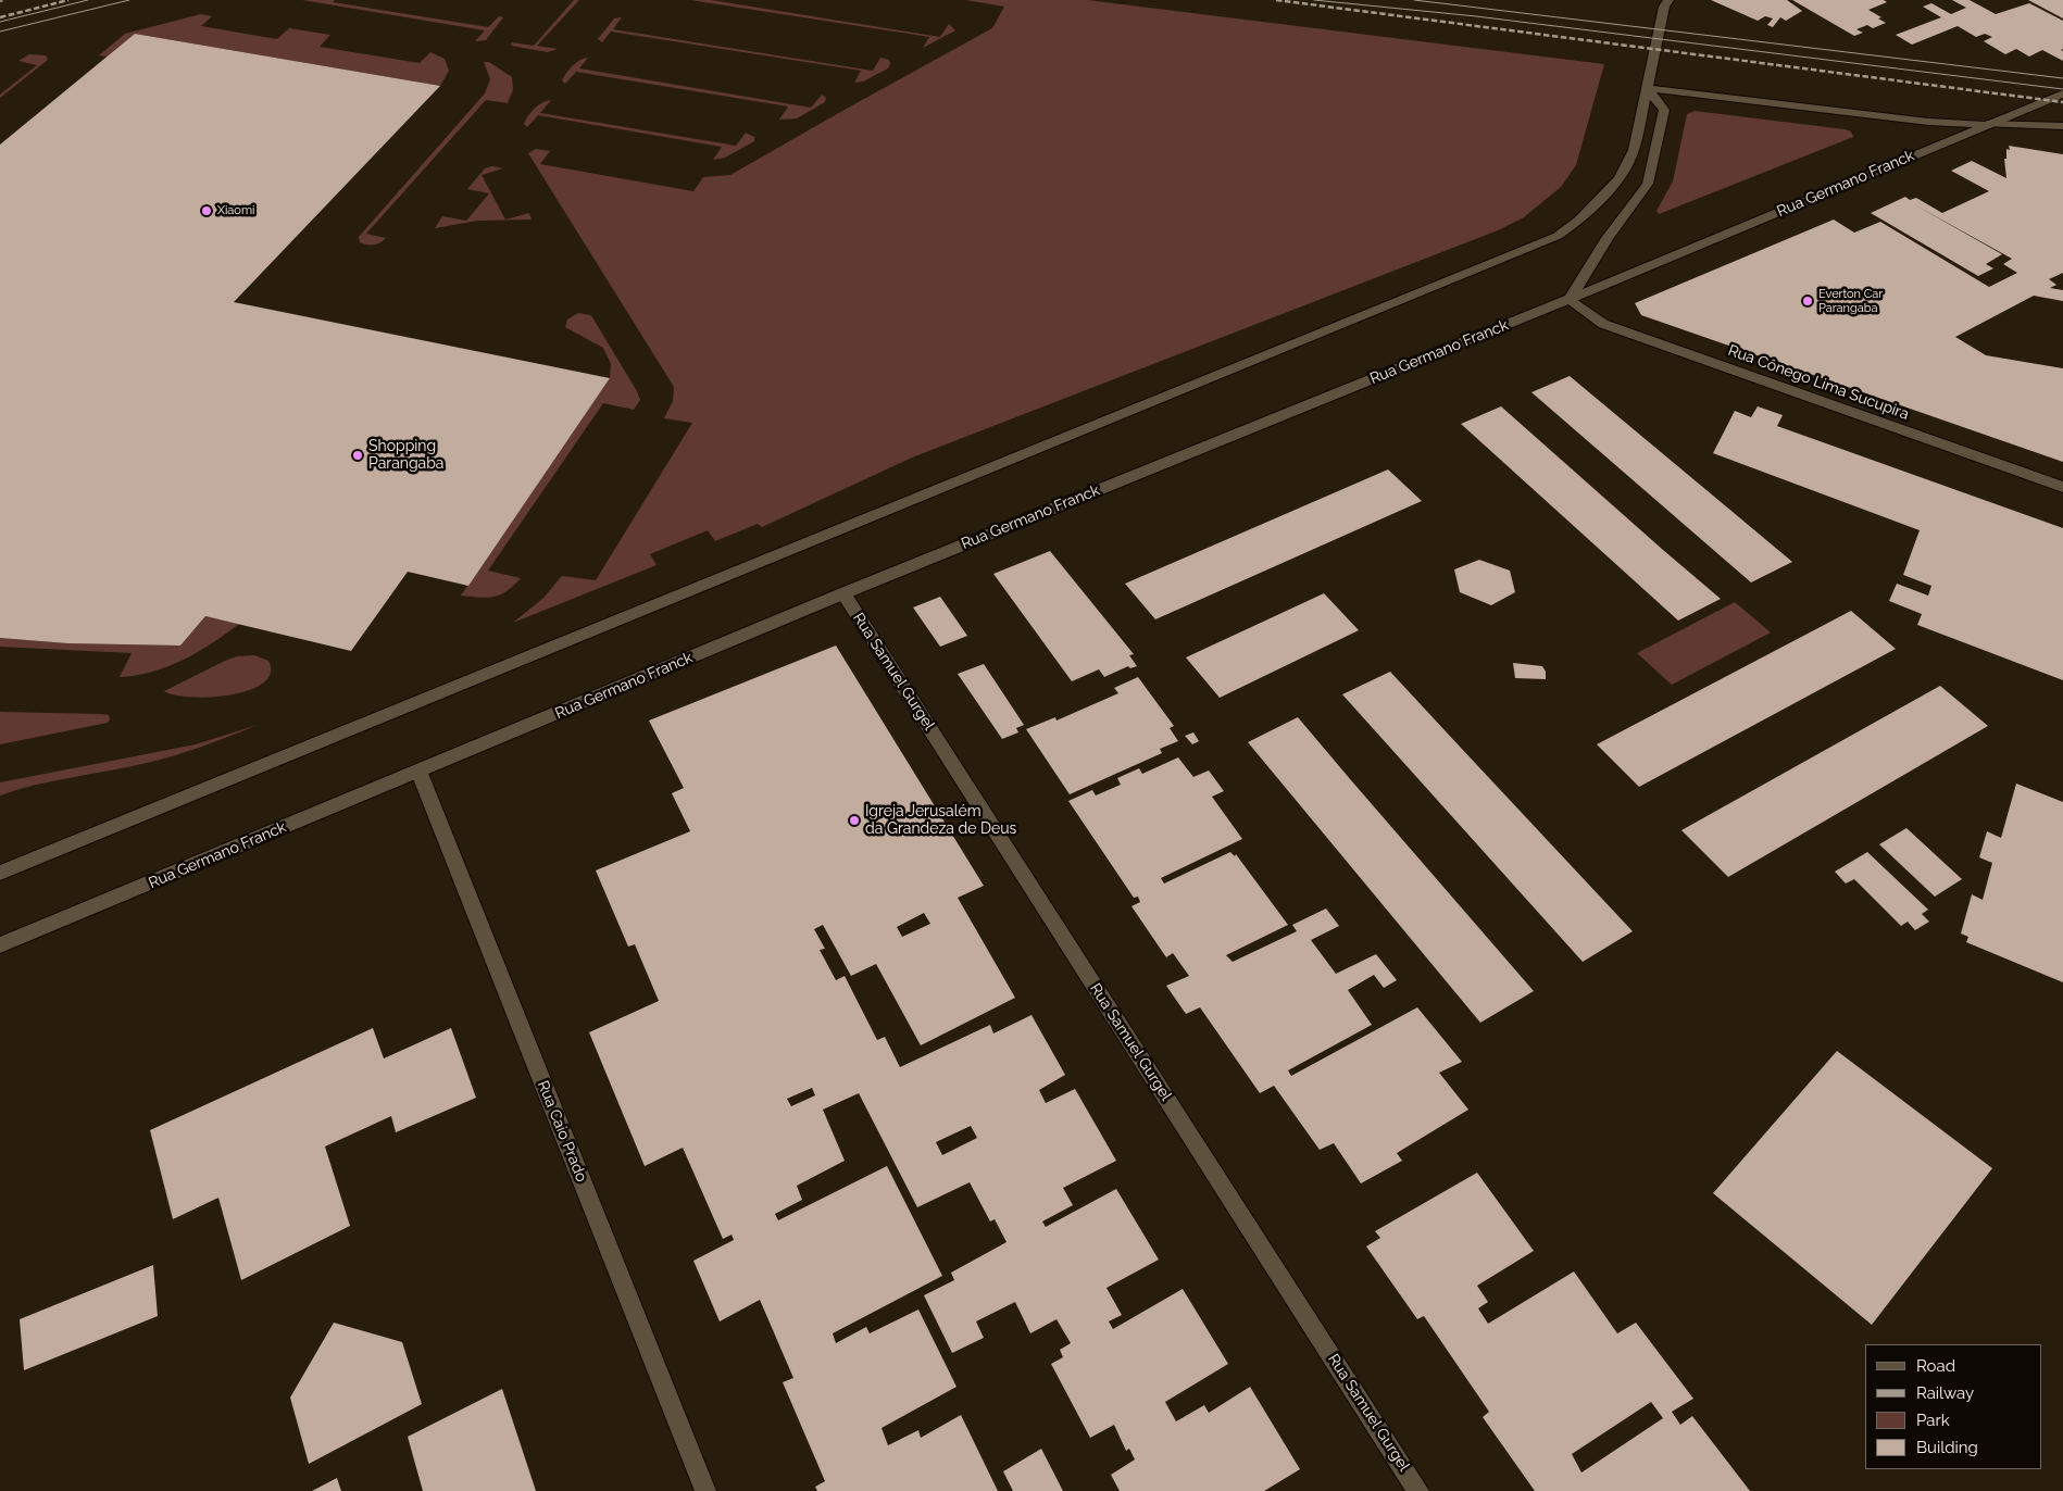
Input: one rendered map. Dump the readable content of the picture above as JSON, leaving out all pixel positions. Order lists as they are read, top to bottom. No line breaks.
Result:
{"streets":{"main road":["Rua Germano Franck","Rua Cônego Lima Sucupira","Rua Samuel Gurgel","Rua Caio Prado"]},"crossings":[["Rua Germano Franck","Rua Cônego Lima Sucupira"],["Rua Germano Franck","Rua Samuel Gurgel"],["Rua Germano Franck","Rua Caio Prado"]],"places":["Xiaomi","Everton Car Parangaba","Shopping Parangaba","Igreja Jerusalém da Grandeza de Deus"],"legend":["Road","Railway","Park","Building"]}
